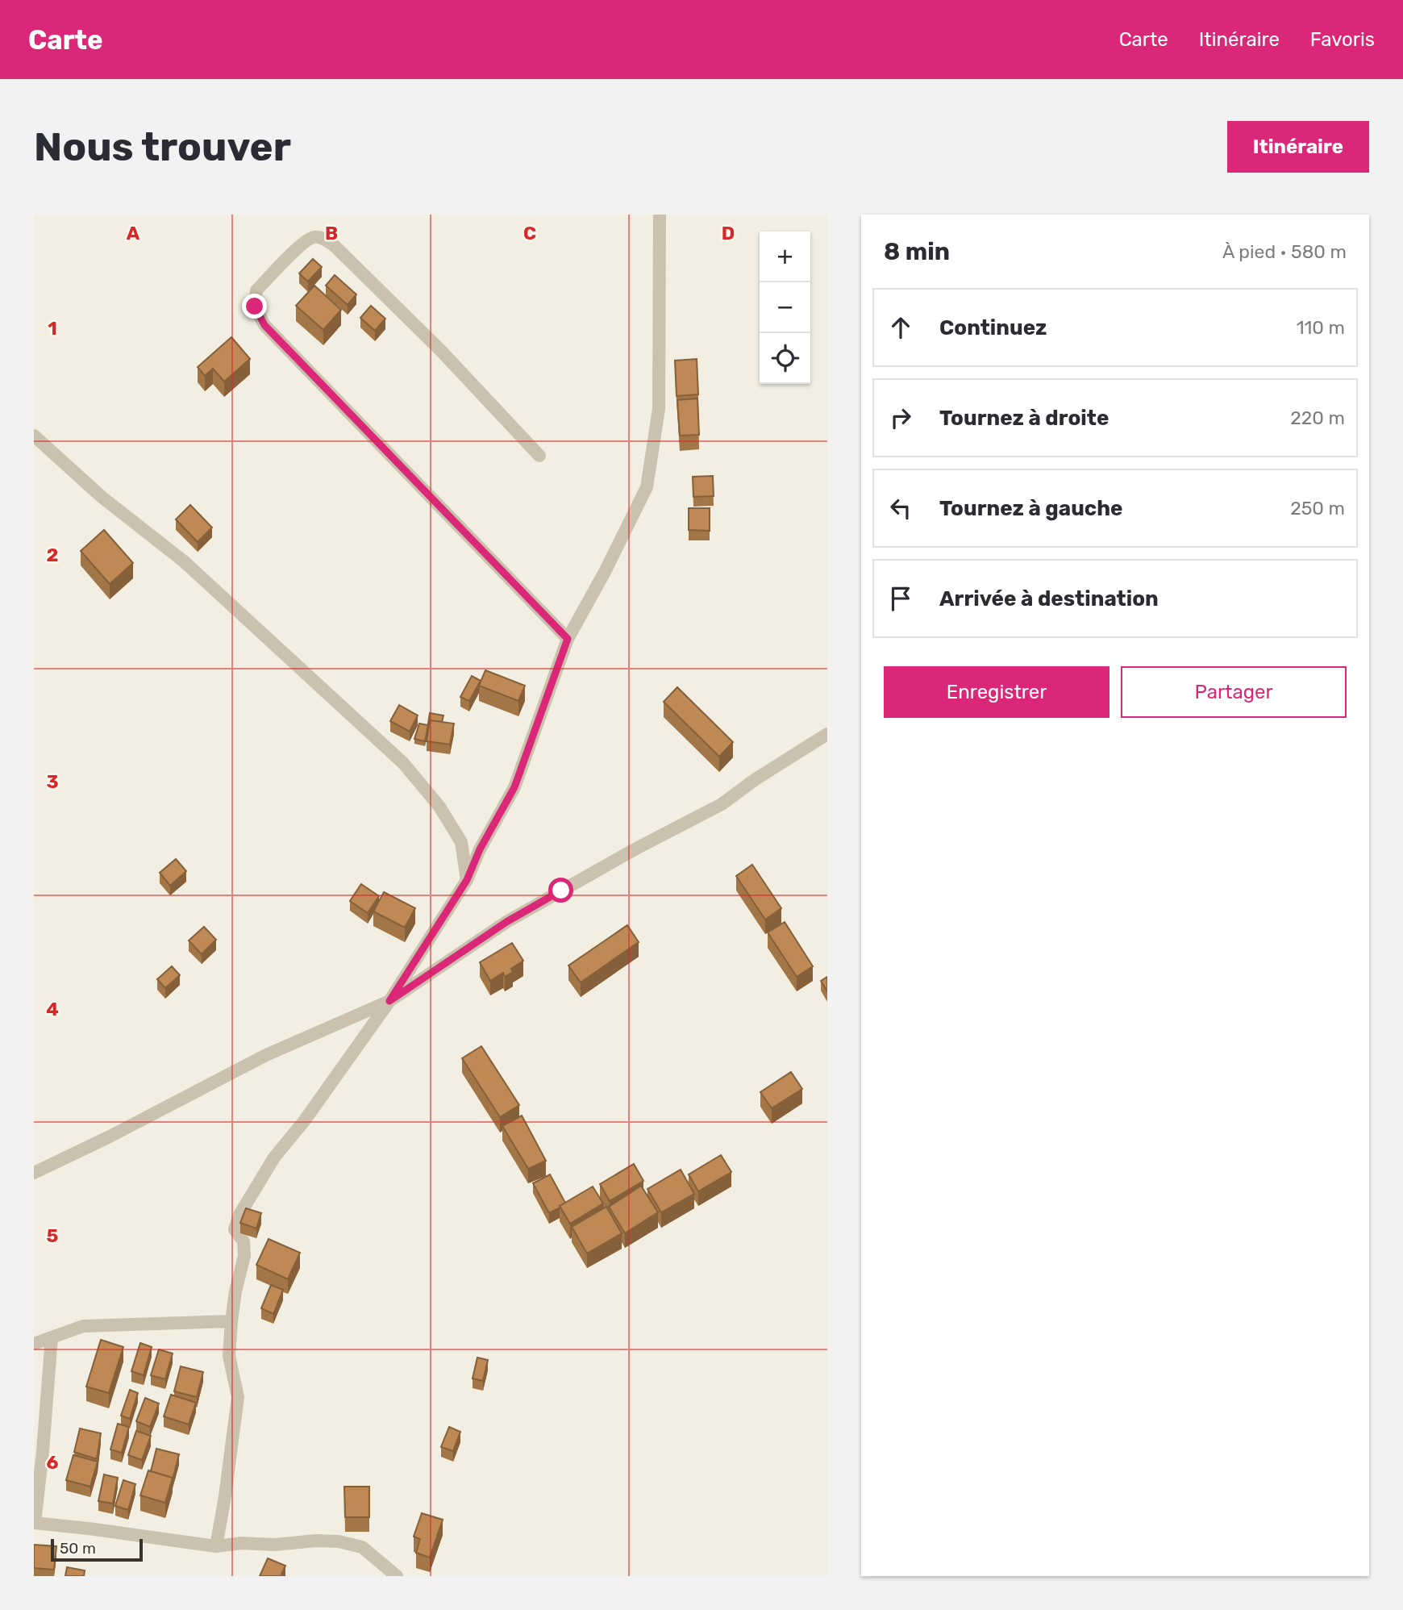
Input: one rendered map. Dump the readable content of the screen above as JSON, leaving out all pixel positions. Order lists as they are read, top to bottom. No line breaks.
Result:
{"scale_bar":"50 m","page":{"header":"Carte","nav":["Carte","Itinéraire","Favoris"],"buttons":["Itinéraire",["Enregistrer","Partager"]],"title":"Nous trouver","heading":["8 min","À pied · 580 m"],"map_buttons":["+","−"],"list":[["Continuez","110 m"],["Tournez à droite","220 m"],["Tournez à gauche","250 m"],"Arrivée à destination"],"scale":"50 m"},"grid":{"columns":["A","B","C","D"],"rows":["1","2","3","4","5","6"]}}
